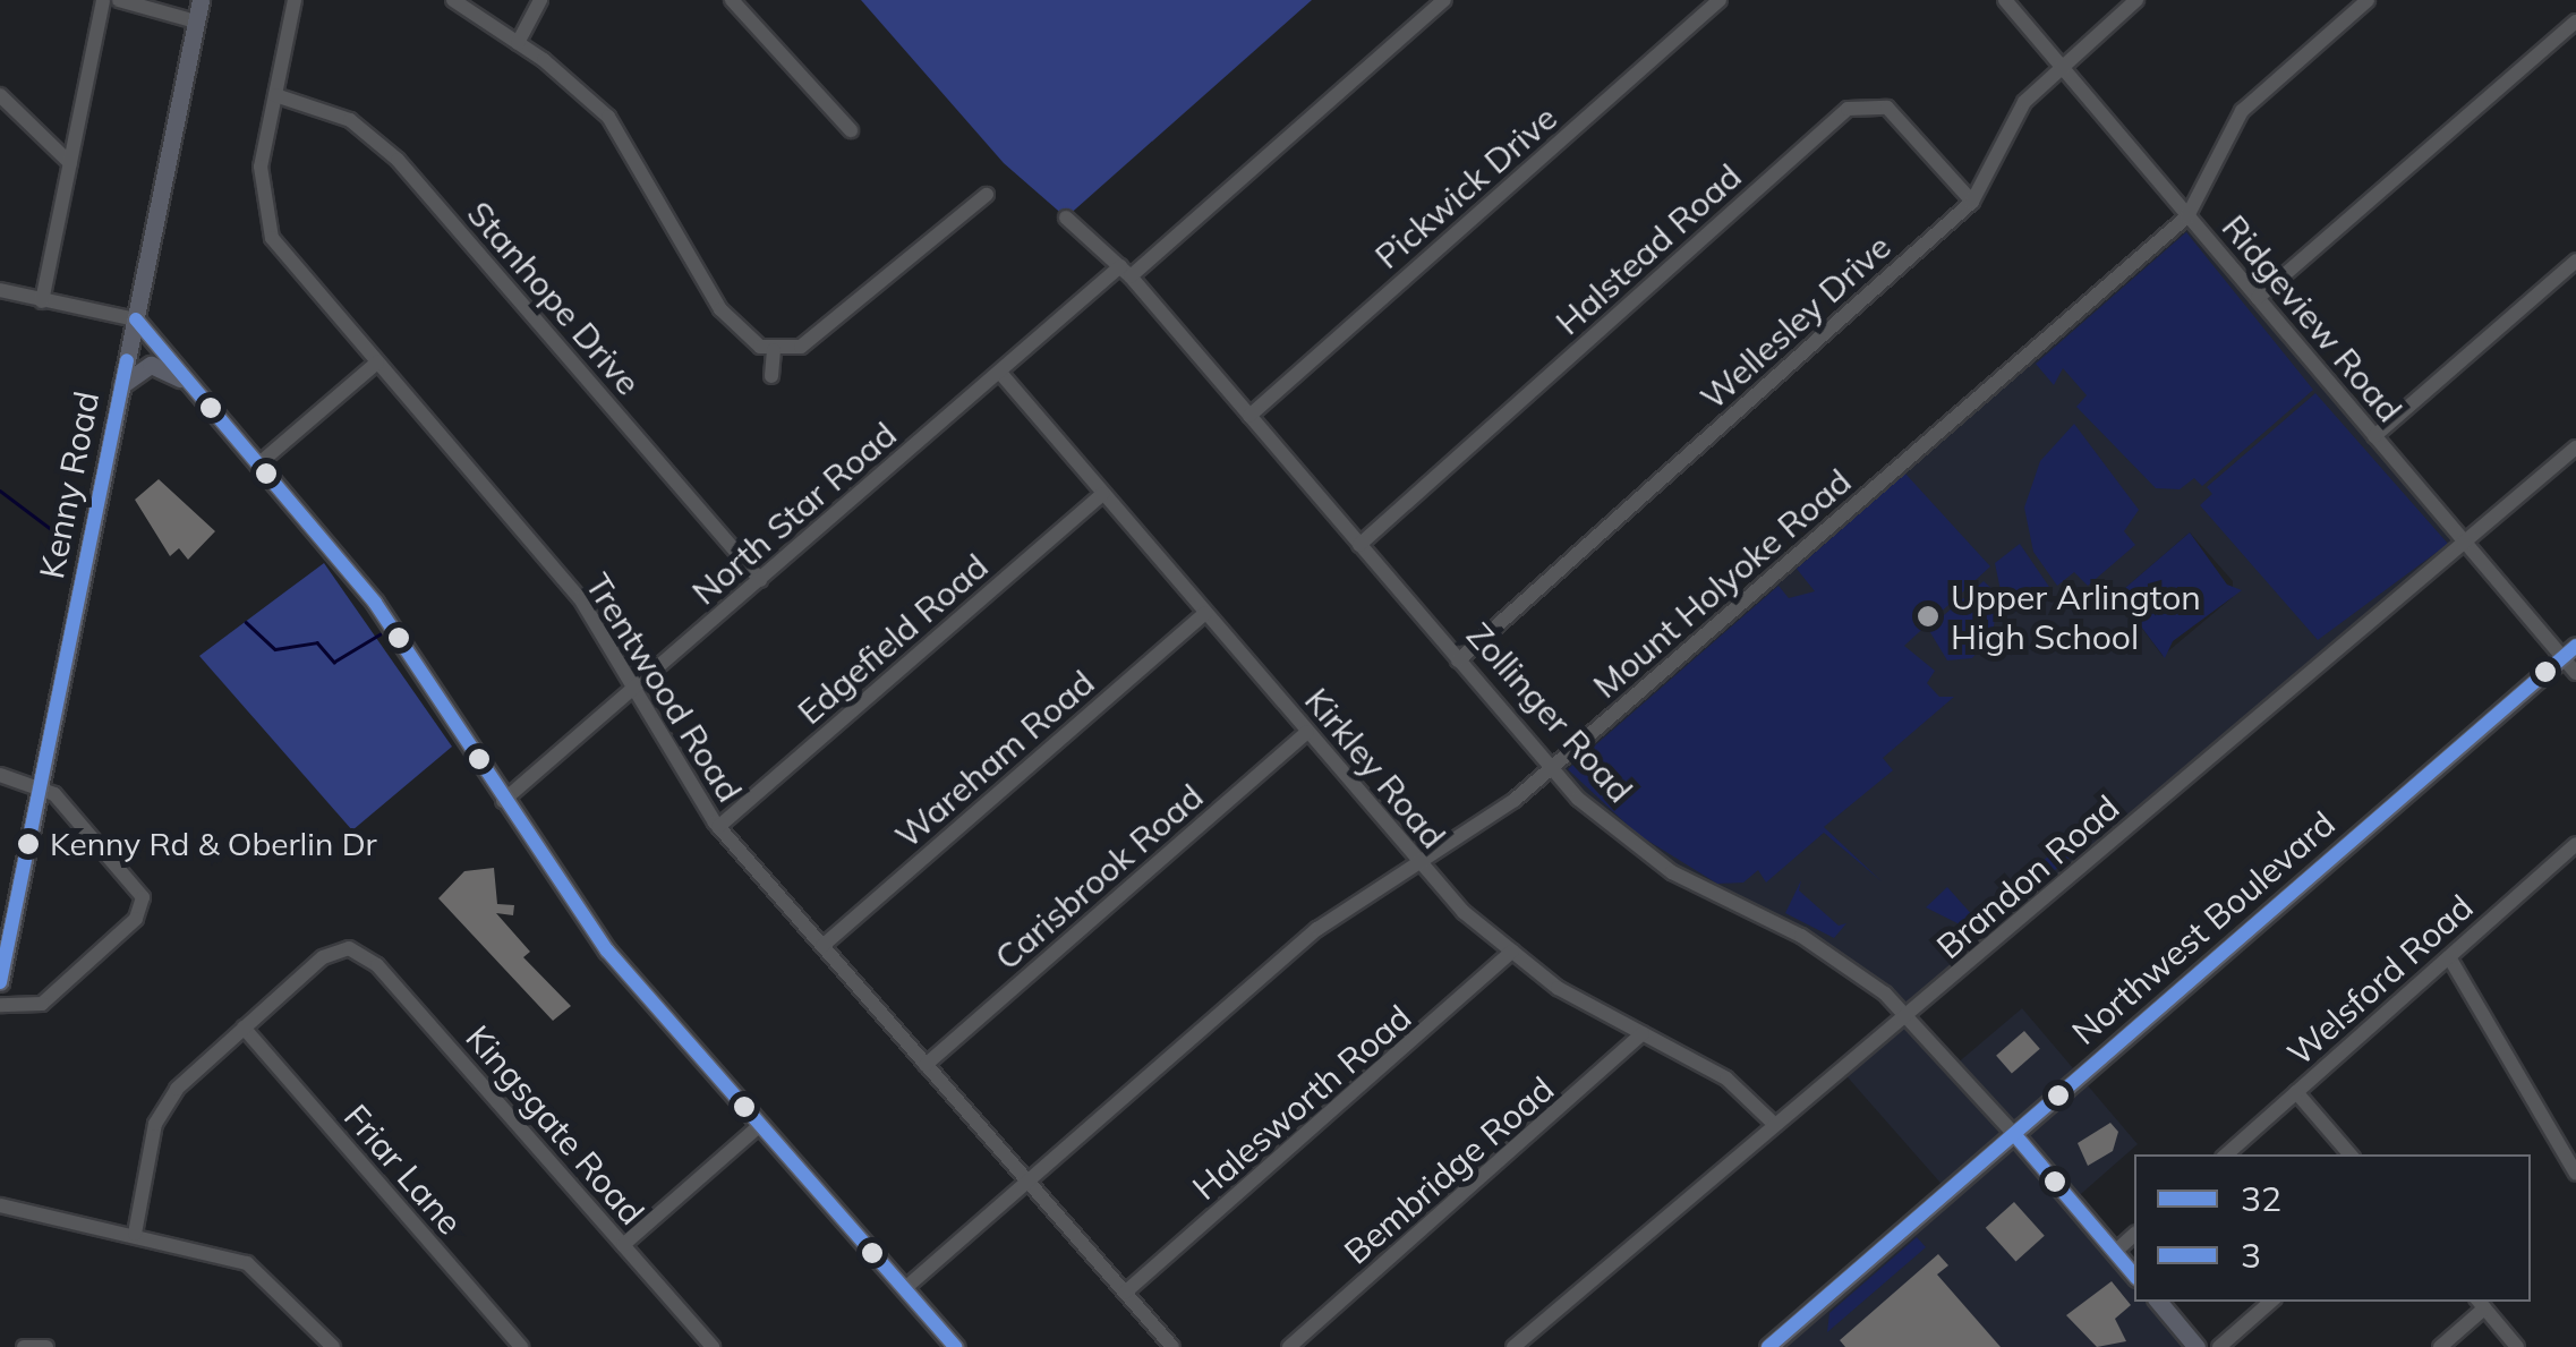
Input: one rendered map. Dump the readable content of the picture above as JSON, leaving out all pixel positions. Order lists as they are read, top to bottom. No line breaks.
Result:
{"streets":{"main road":["Kenny Road","Zollinger Road","Northwest Boulevard"],"street":["Pickwick Drive","Halstead Road","Stanhope Drive","Ridgeview Road","Wellesley Drive","North Star Road","Mount Holyoke Road","Edgefield Road","Trentwood Road","Wareham Road","Kirkley Road","Carisbrook Road","Brandon Road","Welsford Road","Halesworth Road","Kingsgate Road","Friar Lane","Bembridge Road"]},"crossings":[["Pickwick Drive","Zollinger Road"],["Halstead Road","Wellesley Drive"],["Halstead Road","Zollinger Road"],["Stanhope Drive","North Star Road"],["Stanhope Drive","Trentwood Road"],["Ridgeview Road","Wellesley Drive"],["Ridgeview Road","Mount Holyoke Road"],["Ridgeview Road","Brandon Road"],["Ridgeview Road","Northwest Boulevard"],["Wellesley Drive","Zollinger Road"],["North Star Road","Trentwood Road"],["North Star Road","Zollinger Road"],["North Star Road","Kirkley Road"],["Mount Holyoke Road","Trentwood Road"],["Mount Holyoke Road","Zollinger Road"],["Mount Holyoke Road","Kirkley Road"],["Edgefield Road","Trentwood Road"],["Edgefield Road","Kirkley Road"],["Trentwood Road","Wareham Road"],["Trentwood Road","Carisbrook Road"],["Trentwood Road","Halesworth Road"],["Zollinger Road","Brandon Road"],["Zollinger Road","Northwest Boulevard"],["Wareham Road","Kirkley Road"],["Kirkley Road","Carisbrook Road"],["Kirkley Road","Brandon Road"],["Kirkley Road","Halesworth Road"],["Kirkley Road","Bembridge Road"],["Kingsgate Road","Friar Lane"]],"places":["Upper Arlington High School","Kenny Rd & Oberlin Dr"],"lines":["transit line 32","transit line 3"],"legend":["32","3"]}
